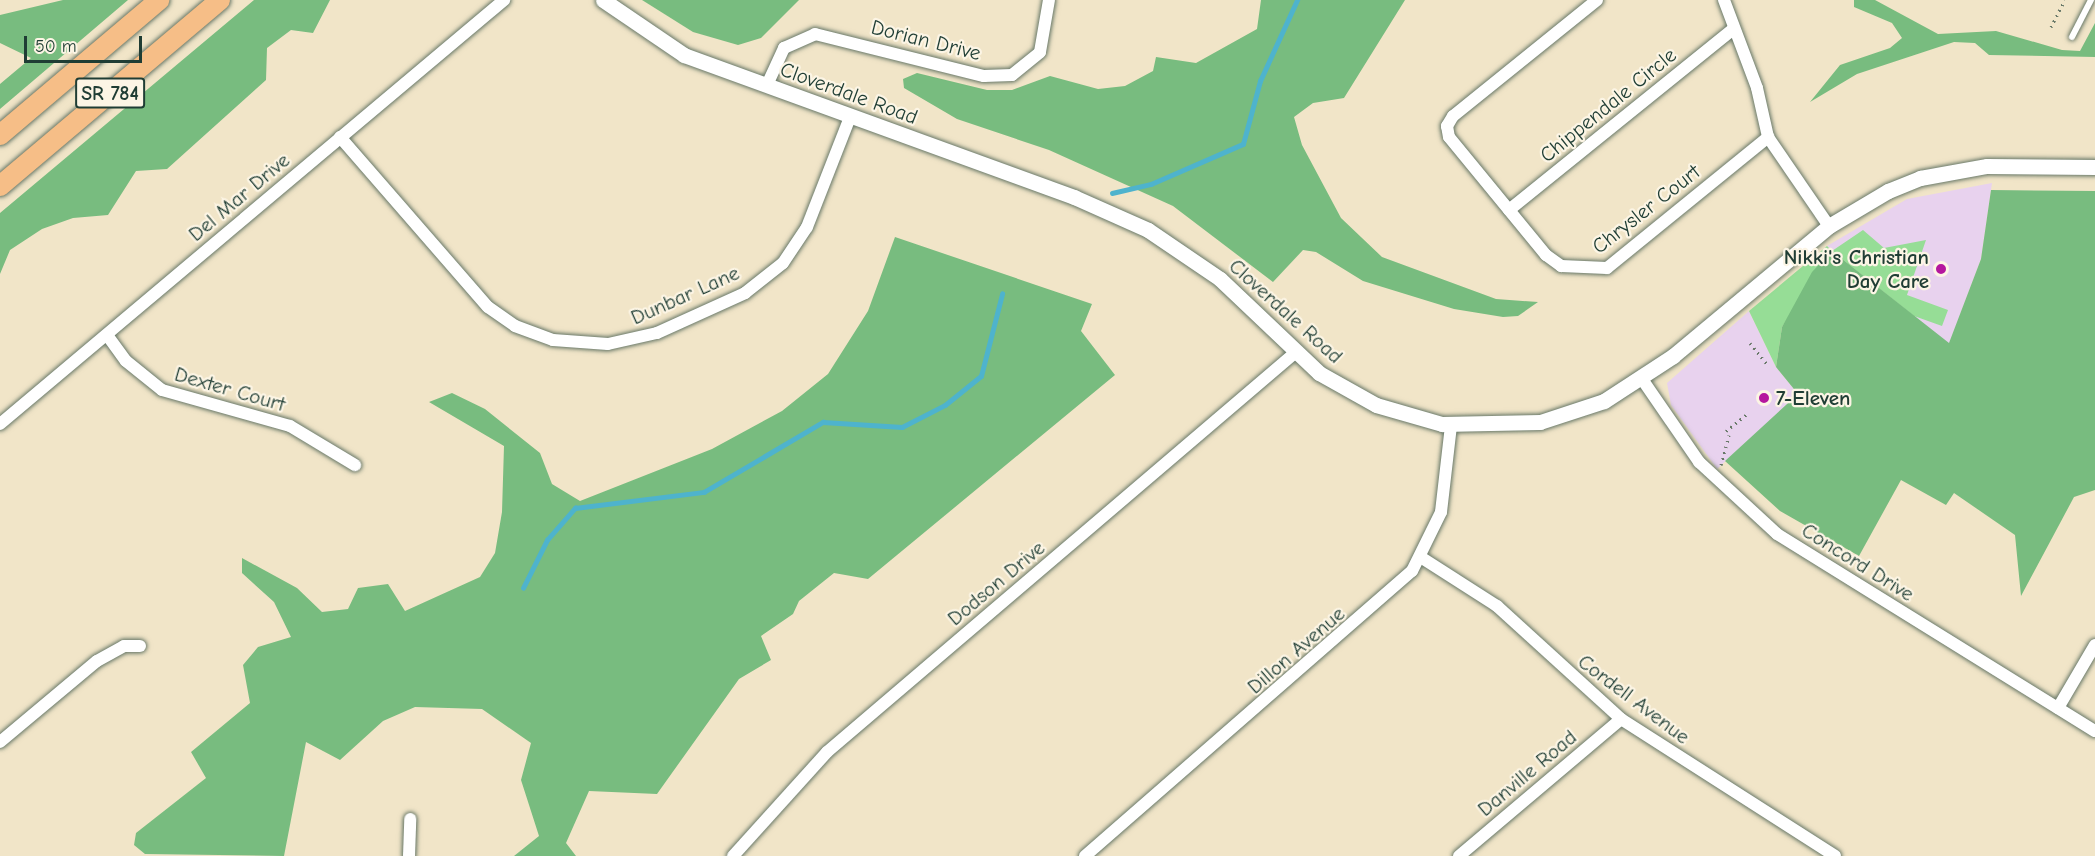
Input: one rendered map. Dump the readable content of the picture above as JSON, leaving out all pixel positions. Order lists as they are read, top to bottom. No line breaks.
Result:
{"streets":{"main road":["SR 784"],"street":["Dorian Drive","Cloverdale Road","Chippendale Circle","Del Mar Drive","Chrysler Court","Dunbar Lane","Dexter Court","Concord Drive","Dodson Drive","Dillon Avenue","Cordell Avenue","Danville Road"]},"crossings":[["Dorian Drive","Cloverdale Road"],["Cloverdale Road","Dunbar Lane"],["Cloverdale Road","Concord Drive"],["Cloverdale Road","Dodson Drive"],["Cloverdale Road","Dillon Avenue"],["Chippendale Circle","Chrysler Court"],["Del Mar Drive","Dunbar Lane"],["Del Mar Drive","Dexter Court"],["Dillon Avenue","Cordell Avenue"],["Cordell Avenue","Danville Road"]],"places":["Nikki's Christian Day Care","7-Eleven"],"scale_bar":"50 m"}
